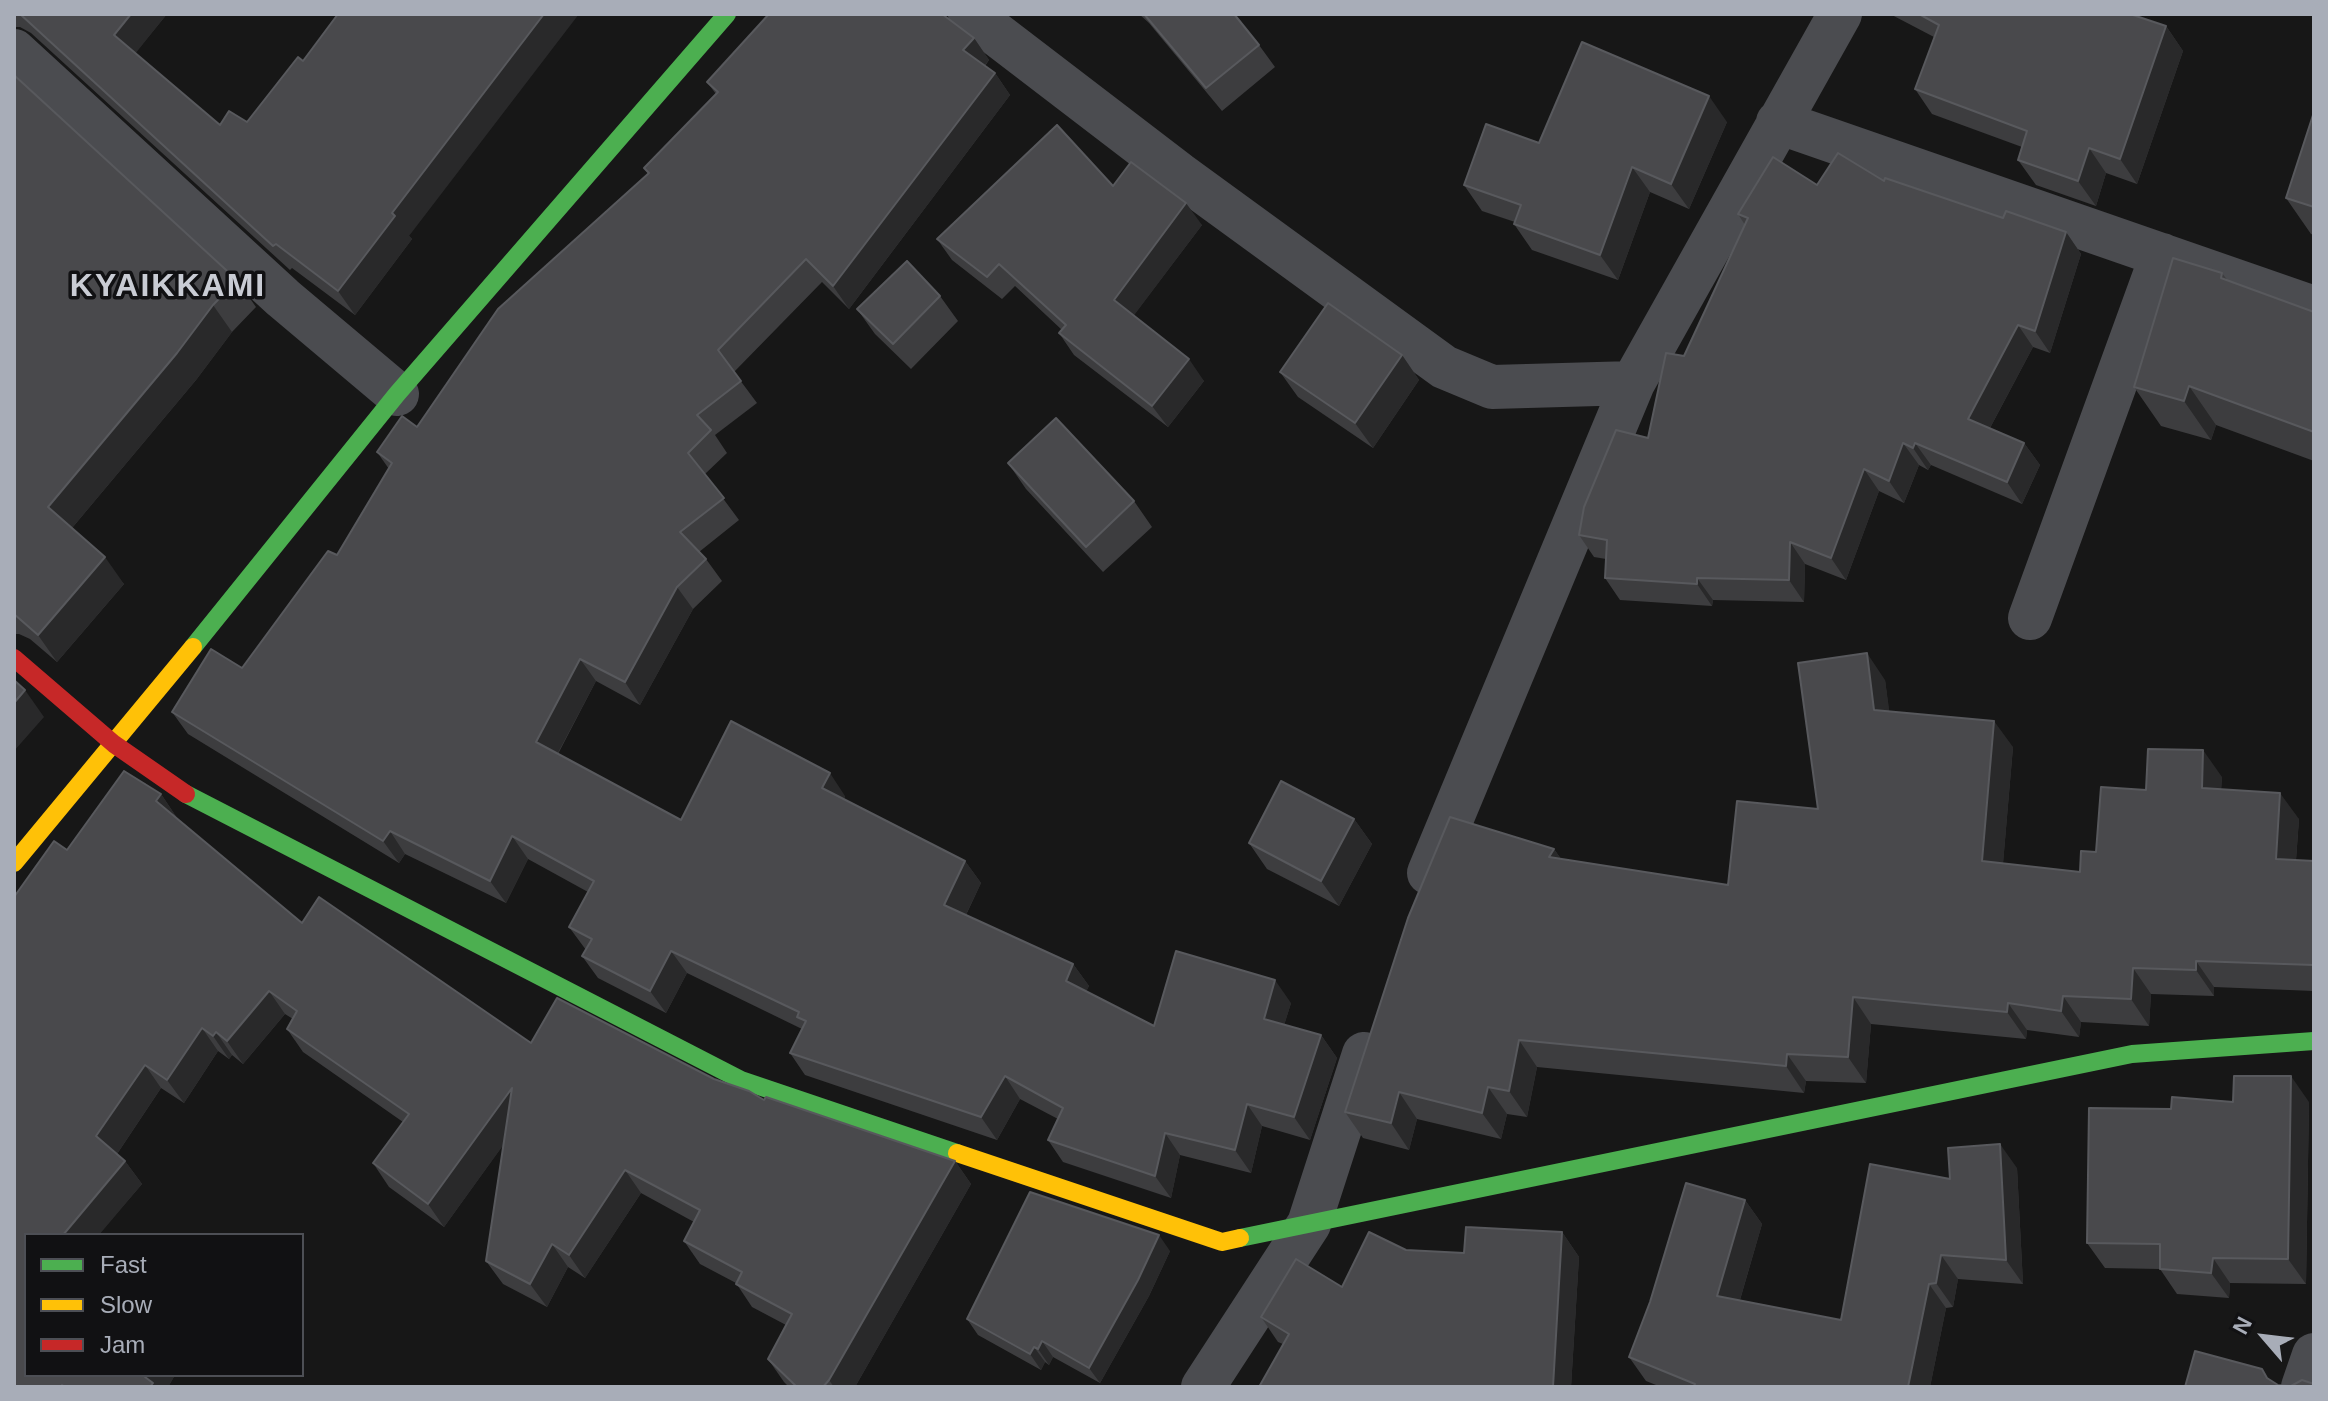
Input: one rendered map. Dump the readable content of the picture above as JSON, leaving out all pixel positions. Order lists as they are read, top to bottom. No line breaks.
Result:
{"districts":["KYAIKKAMI"],"legend":["Fast","Slow","Jam"],"north":"top left"}
